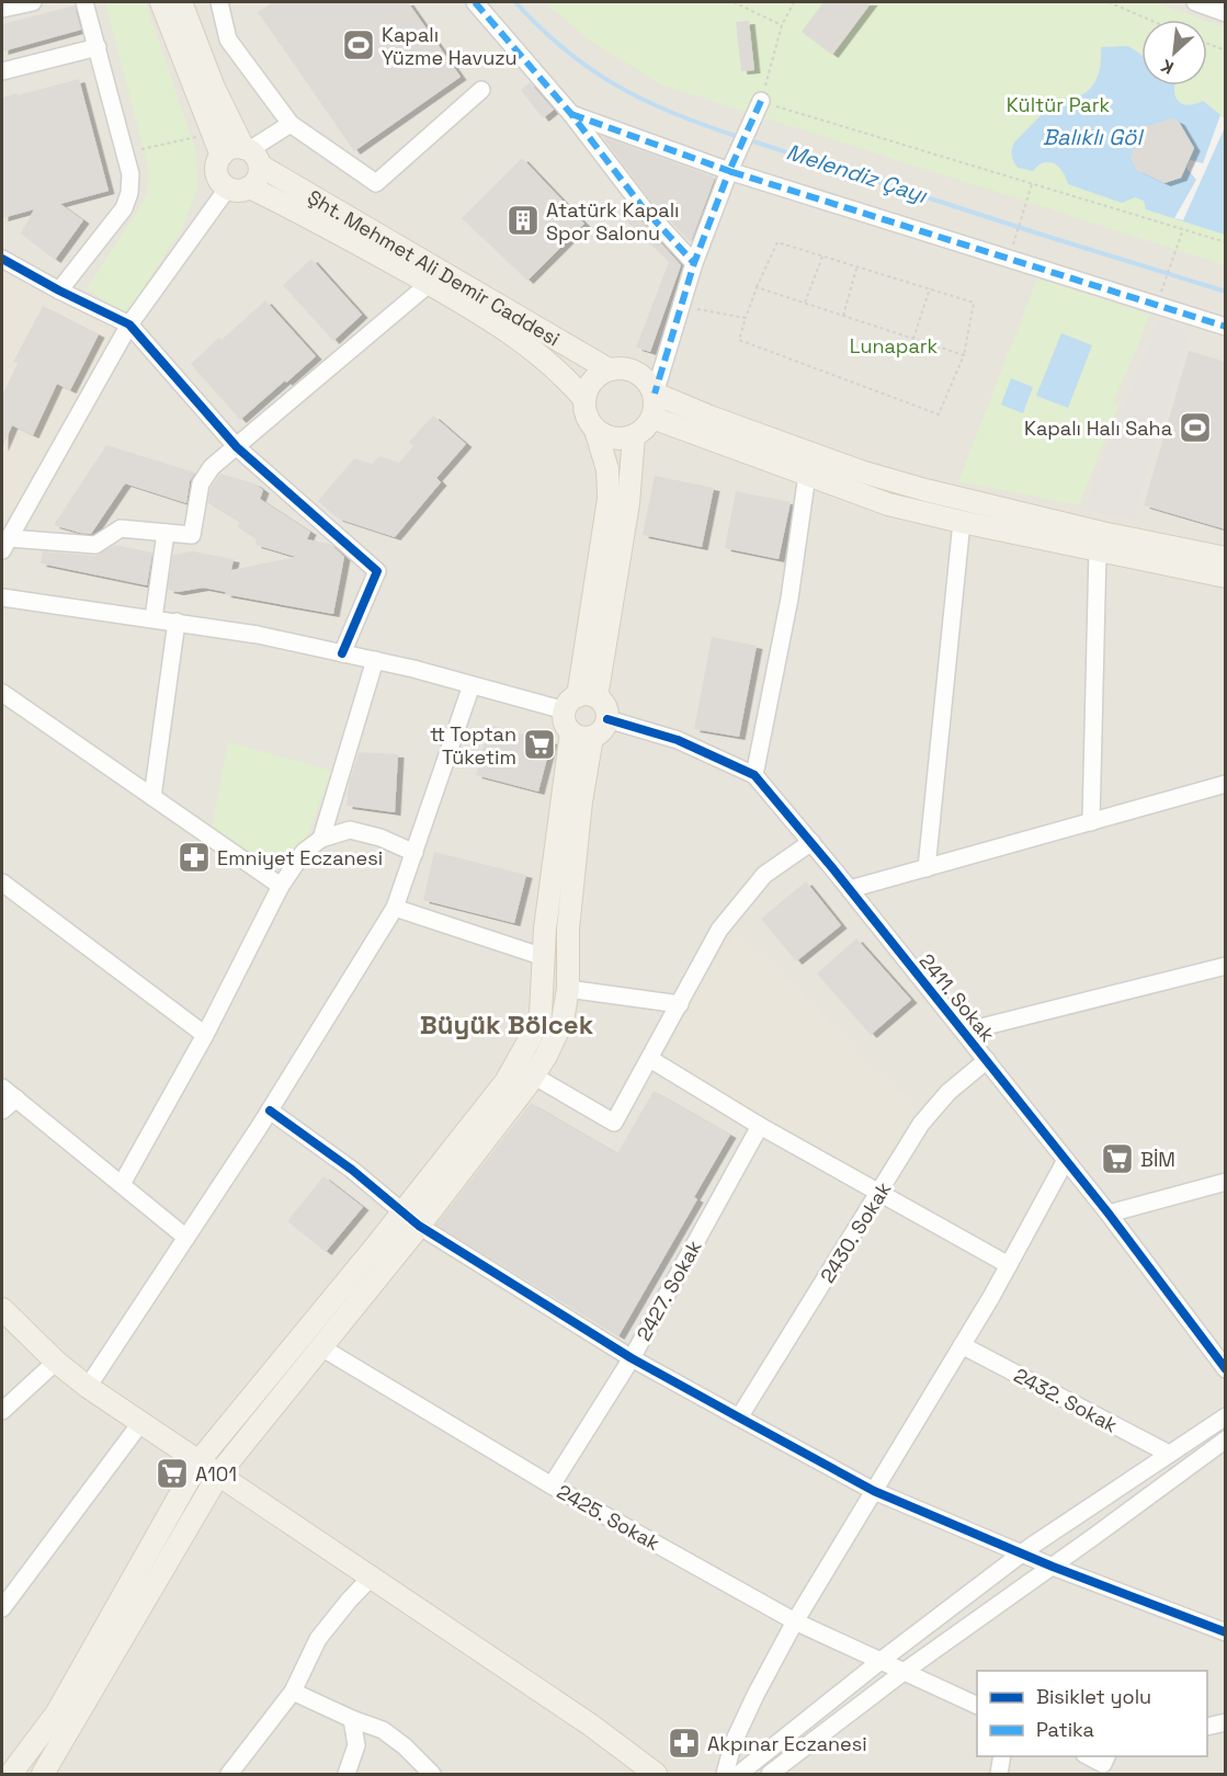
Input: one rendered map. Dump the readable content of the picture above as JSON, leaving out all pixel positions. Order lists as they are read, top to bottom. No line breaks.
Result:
{"streets":{"main road":["Şht. Mehmet Ali Demir Caddesi"],"street":["2411. Sokak","2430. Sokak","2427. Sokak","2432. Sokak","2425. Sokak"]},"crossings":[["2411. Sokak","2430. Sokak"],["2427. Sokak","2425. Sokak"]],"districts":["Büyük Bölcek"],"water":["Balıklı Göl","Melendiz Çayı"],"parks":["Kültür Park","Lunapark"],"places":{"sports":["Kapalı Yüzme Havuzu","Kapalı Halı Saha"],"building":["Atatürk Kapalı Spor Salonu"],"supermarket":["tt Toptan Tüketim","BİM","A101"],"pharmacy":["Emniyet Eczanesi","Akpınar Eczanesi"]},"legend":["Bisiklet yolu","Patika"],"north":"bottom left"}
